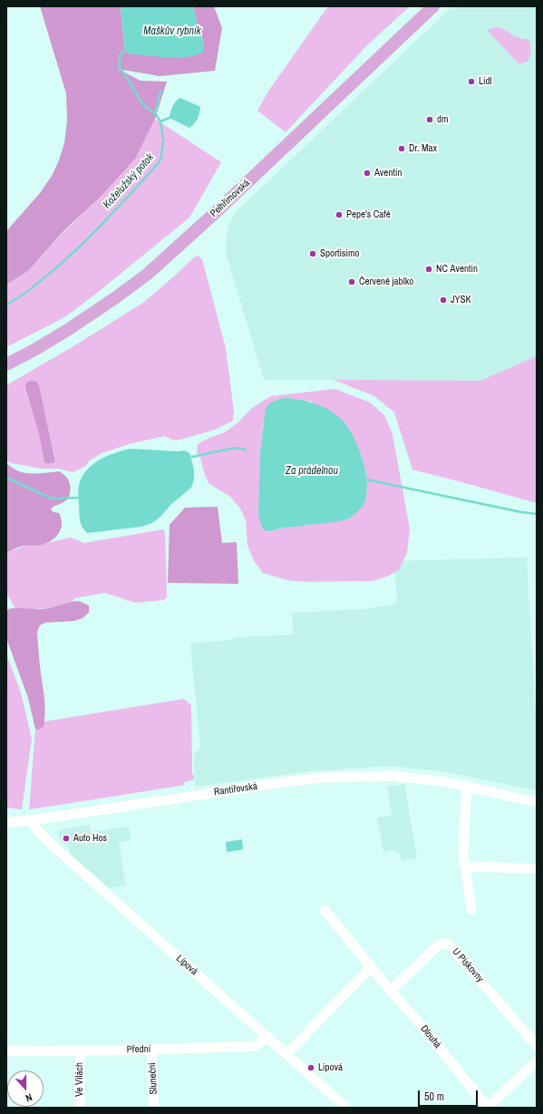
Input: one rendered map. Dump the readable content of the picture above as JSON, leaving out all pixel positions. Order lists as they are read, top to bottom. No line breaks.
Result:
{"streets":{"main road":["Pelhřimovská"],"street":["Rantířovská","Lípová","U Pískovny","Dlouhá","Přední","Sluneční","Ve Vilách"]},"crossings":[["Rantířovská","Lípová"],["Lípová","Přední"],["U Pískovny","Dlouhá"],["Přední","Sluneční"],["Přední","Ve Vilách"]],"water":["Maškův rybník","Koželužský potok","Za prádelnou"],"places":["Lidl","dm","Dr. Max","Aventin","Pepe's Café","Sportisimo","NC Aventin","Červené jablko","JYSK","Auto Hos","Lipová"],"scale_bar":"50 m","north":"bottom"}
